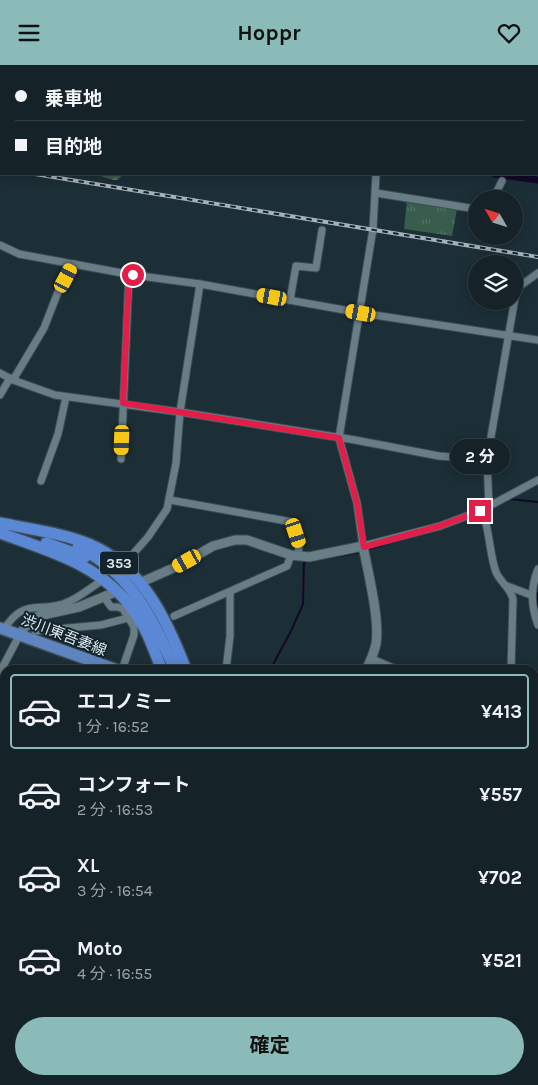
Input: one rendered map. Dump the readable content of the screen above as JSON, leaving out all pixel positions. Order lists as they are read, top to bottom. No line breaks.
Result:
{"streets":{"highway":["353"],"main road":["渋川東吾妻線"]},"north":"top left","page":{"header":"Hoppr","banner":["乗車地","目的地"],"bubble":"2 分","list":[{"name":"エコノミー","note":"1 分 · 16:52","value":"¥413"},{"name":"コンフォート","note":"2 分 · 16:53","value":"¥557"},{"name":"XL","note":"3 分 · 16:54","value":"¥702"},{"name":"Moto","note":"4 分 · 16:55","value":"¥521"}],"buttons":"確定"}}
